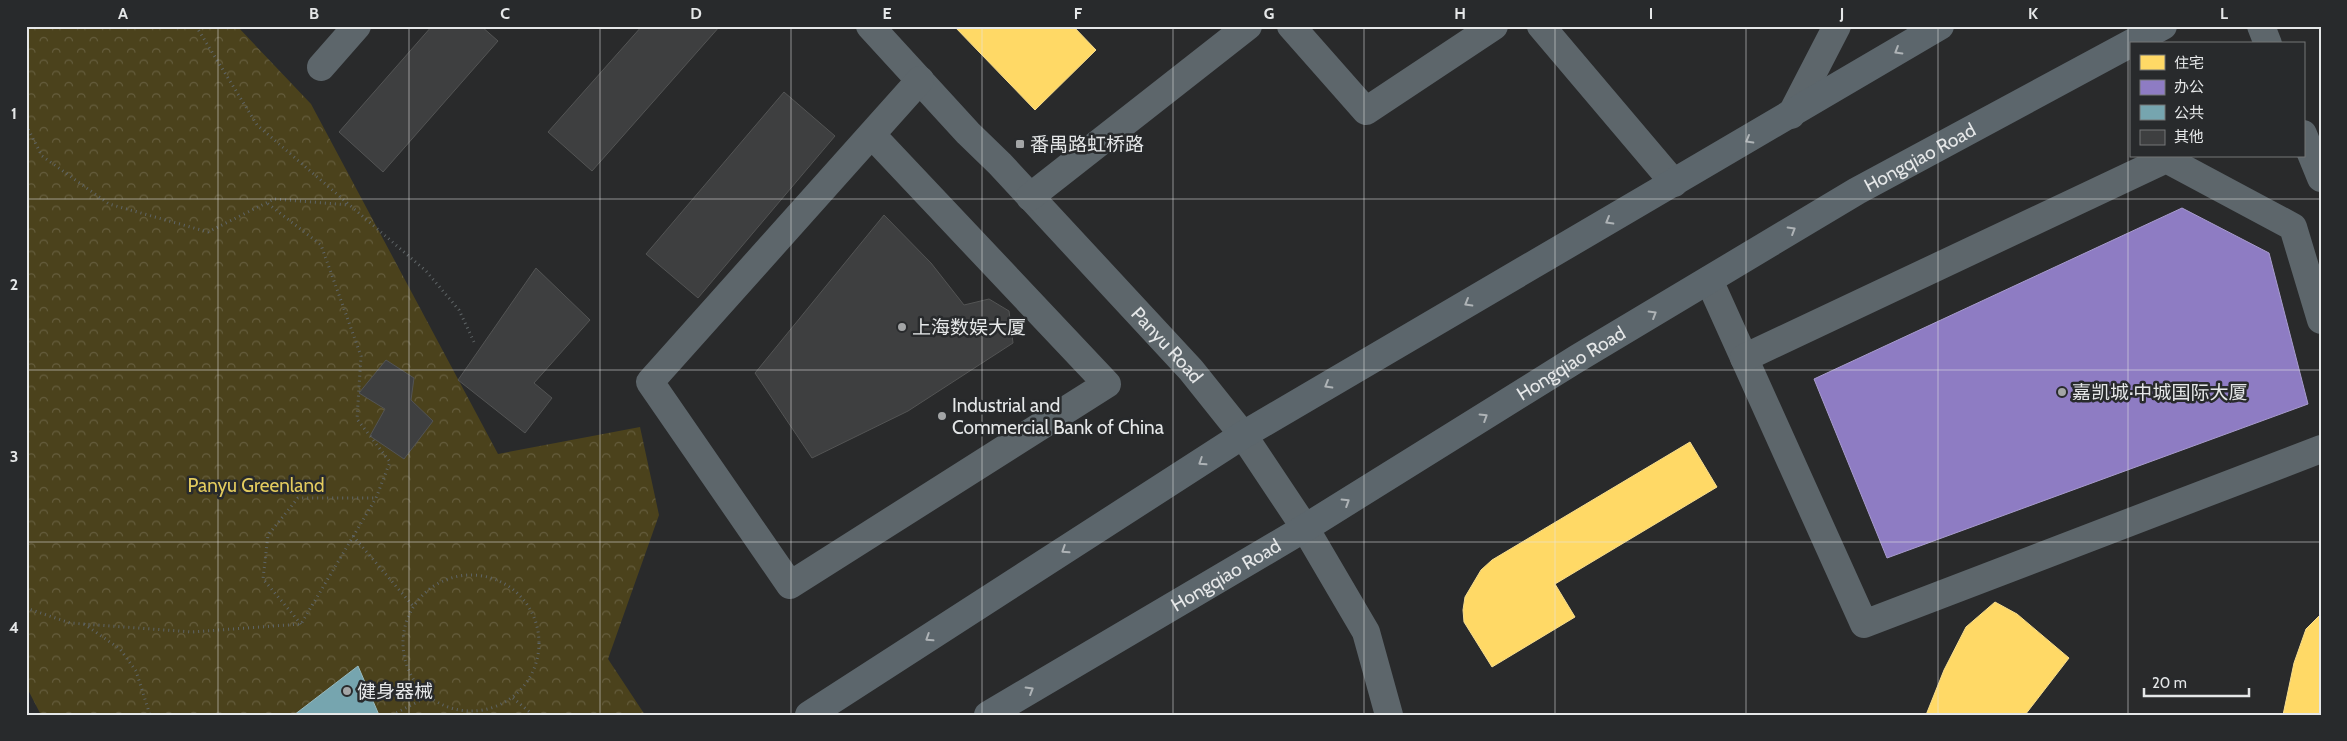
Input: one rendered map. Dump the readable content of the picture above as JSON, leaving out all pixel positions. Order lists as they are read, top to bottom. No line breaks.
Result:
{"streets":{"main road":["Hongqiao Road"],"street":["Panyu Road"]},"crossings":[["Hongqiao Road","Panyu Road"]],"parks":["Panyu Greenland"],"places":{"transit":["番禺路虹桥路"],"other":["上海数娱大厦","嘉凯城·中城国际大厦","Industrial and Commercial Bank of China","健身器械"]},"legend":["住宅","办公","公共","其他"],"scale_bar":"20 m","grid":{"columns":["A","B","C","D","E","F","G","H","I","J","K","L"],"rows":["1","2","3","4"]}}
